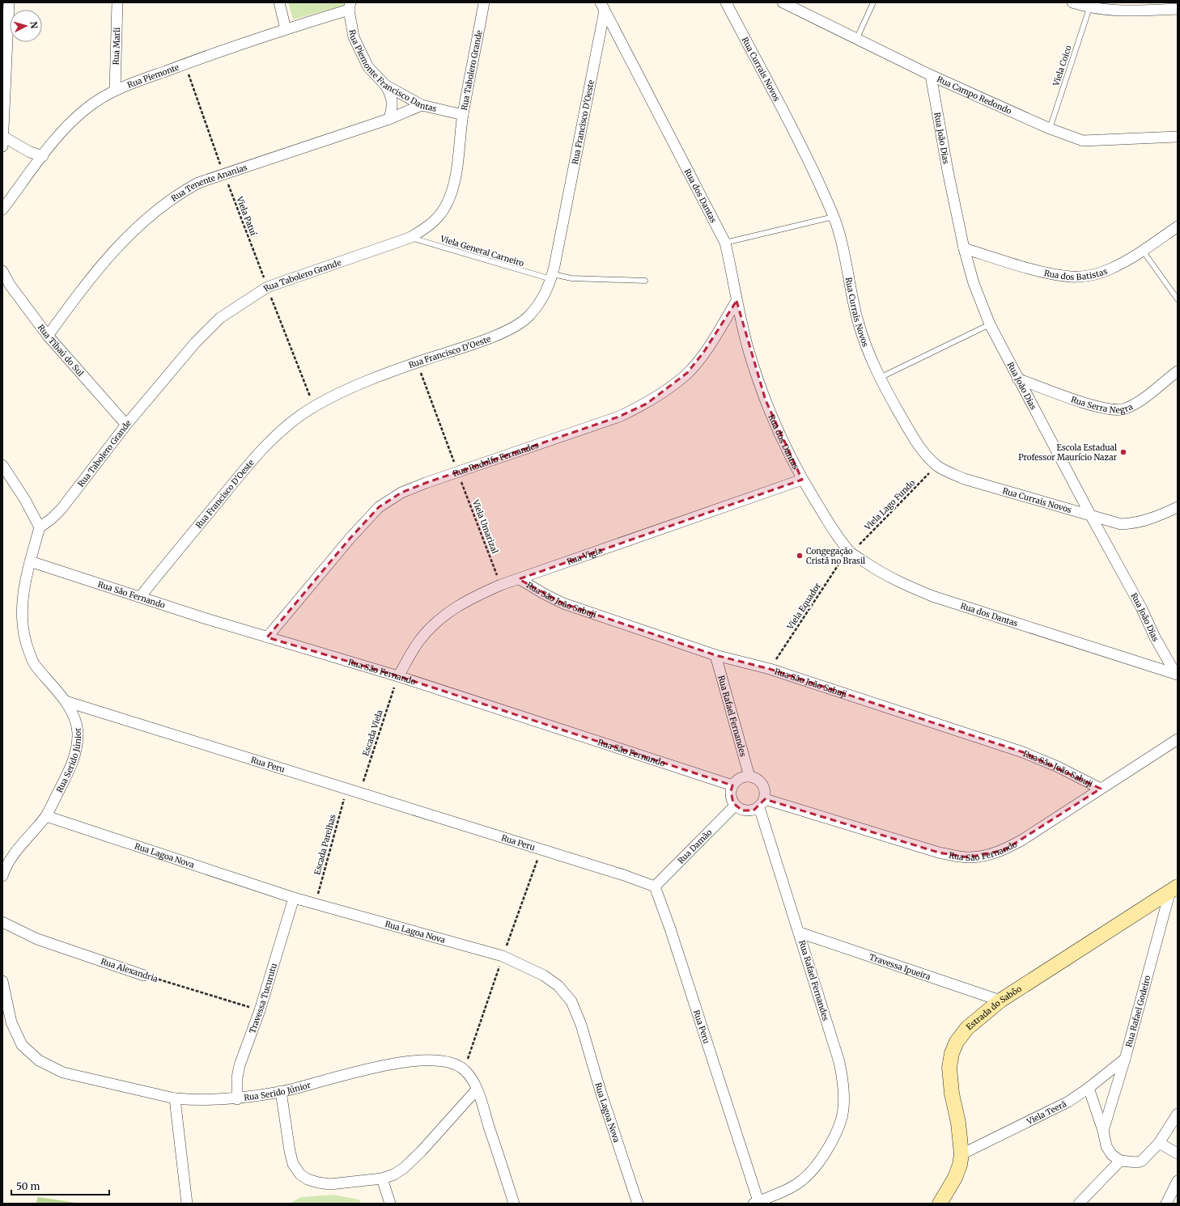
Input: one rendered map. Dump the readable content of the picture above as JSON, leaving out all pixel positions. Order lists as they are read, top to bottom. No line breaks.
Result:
{"streets":{"street":["Rua Marli","Rua Piemonte Francisco Dantas","Rua Currais Novos","Rua Tabolero Grande","Rua Piemonte","Rua Campo Redondo","Rua Francisco D'Oeste","Rua João Dias","Rua Tenente Ananias","Rua dos Dantas","Rua dos Batistas","Rua Tibaú do Sul","Rua Serra Negra","Rua Rodolfo Fernandes","Rua Vigia","Rua São Fernando","Rua São João Sabuji","Rua Rafael Fernandes","Rua Serido Júnior","Rua Peru","Rua Damão","Rua Lagoa Nova","Travessa Ipueira","Rua Alexandria","Travessa Tucurutu","Estrada do Sabôo","Rua Rafael Godeiro","Viela Teerã"],"lane":["Viela Coico","Viela General Carneiro"],"path":["Viela Patuí","Viela Lago Fundo","Viela Umarizal","Viela Equador","Escada Viela","Escada Parelhas"]},"crossings":[["Rua Marli","Rua Piemonte"],["Viela Coico","Rua Campo Redondo"],["Rua Piemonte Francisco Dantas","Rua Tabolero Grande"],["Rua Piemonte Francisco Dantas","Rua Piemonte"],["Rua Piemonte Francisco Dantas","Rua Tenente Ananias"],["Rua Currais Novos","Rua João Dias"],["Rua Currais Novos","Viela Lago Fundo"],["Rua Tabolero Grande","Viela Patuí"],["Rua Tabolero Grande","Viela General Carneiro"],["Rua Tabolero Grande","Rua Tibaú do Sul"],["Rua Tabolero Grande","Rua Serido Júnior"],["Rua Piemonte","Viela Patuí"],["Rua Campo Redondo","Rua João Dias"],["Rua Francisco D'Oeste","Rua dos Dantas"],["Rua Francisco D'Oeste","Viela Patuí"],["Rua Francisco D'Oeste","Viela General Carneiro"],["Rua Francisco D'Oeste","Viela Umarizal"],["Rua Francisco D'Oeste","Rua São Fernando"],["Rua João Dias","Rua dos Dantas"],["Rua João Dias","Rua dos Batistas"],["Rua João Dias","Rua Serra Negra"],["Rua Tenente Ananias","Viela Patuí"],["Rua Tenente Ananias","Rua Tibaú do Sul"],["Rua dos Dantas","Rua Rodolfo Fernandes"],["Rua dos Dantas","Viela Lago Fundo"],["Rua dos Dantas","Rua Vigia"],["Rua dos Dantas","Viela Equador"],["Rua Rodolfo Fernandes","Viela Umarizal"],["Rua Rodolfo Fernandes","Rua São Fernando"],["Viela Lago Fundo","Viela Equador"],["Viela Umarizal","Rua Vigia"],["Rua Vigia","Rua São Fernando"],["Rua Vigia","Rua São João Sabuji"],["Rua Vigia","Escada Viela"],["Rua São Fernando","Rua São João Sabuji"],["Rua São Fernando","Rua Rafael Fernandes"],["Rua São Fernando","Escada Viela"],["Rua São Fernando","Rua Serido Júnior"],["Rua São Fernando","Rua Damão"],["Rua São João Sabuji","Viela Equador"],["Rua São João Sabuji","Rua Rafael Fernandes"],["Rua Rafael Fernandes","Rua Peru"],["Rua Rafael Fernandes","Rua Damão"],["Rua Rafael Fernandes","Travessa Ipueira"],["Escada Viela","Rua Peru"],["Rua Serido Júnior","Rua Peru"],["Rua Serido Júnior","Rua Lagoa Nova"],["Rua Serido Júnior","Travessa Tucurutu"],["Rua Peru","Escada Parelhas"],["Rua Peru","Rua Damão"],["Escada Parelhas","Rua Lagoa Nova"],["Rua Lagoa Nova","Travessa Tucurutu"],["Travessa Ipueira","Estrada do Sabôo"],["Rua Alexandria","Travessa Tucurutu"],["Estrada do Sabôo","Rua Rafael Godeiro"],["Estrada do Sabôo","Viela Teerã"],["Rua Rafael Godeiro","Viela Teerã"]],"places":["Escola Estadual Professor Maurício Nazar","Congegação Cristã no Brasil"],"scale_bar":"50 m","north":"right"}
